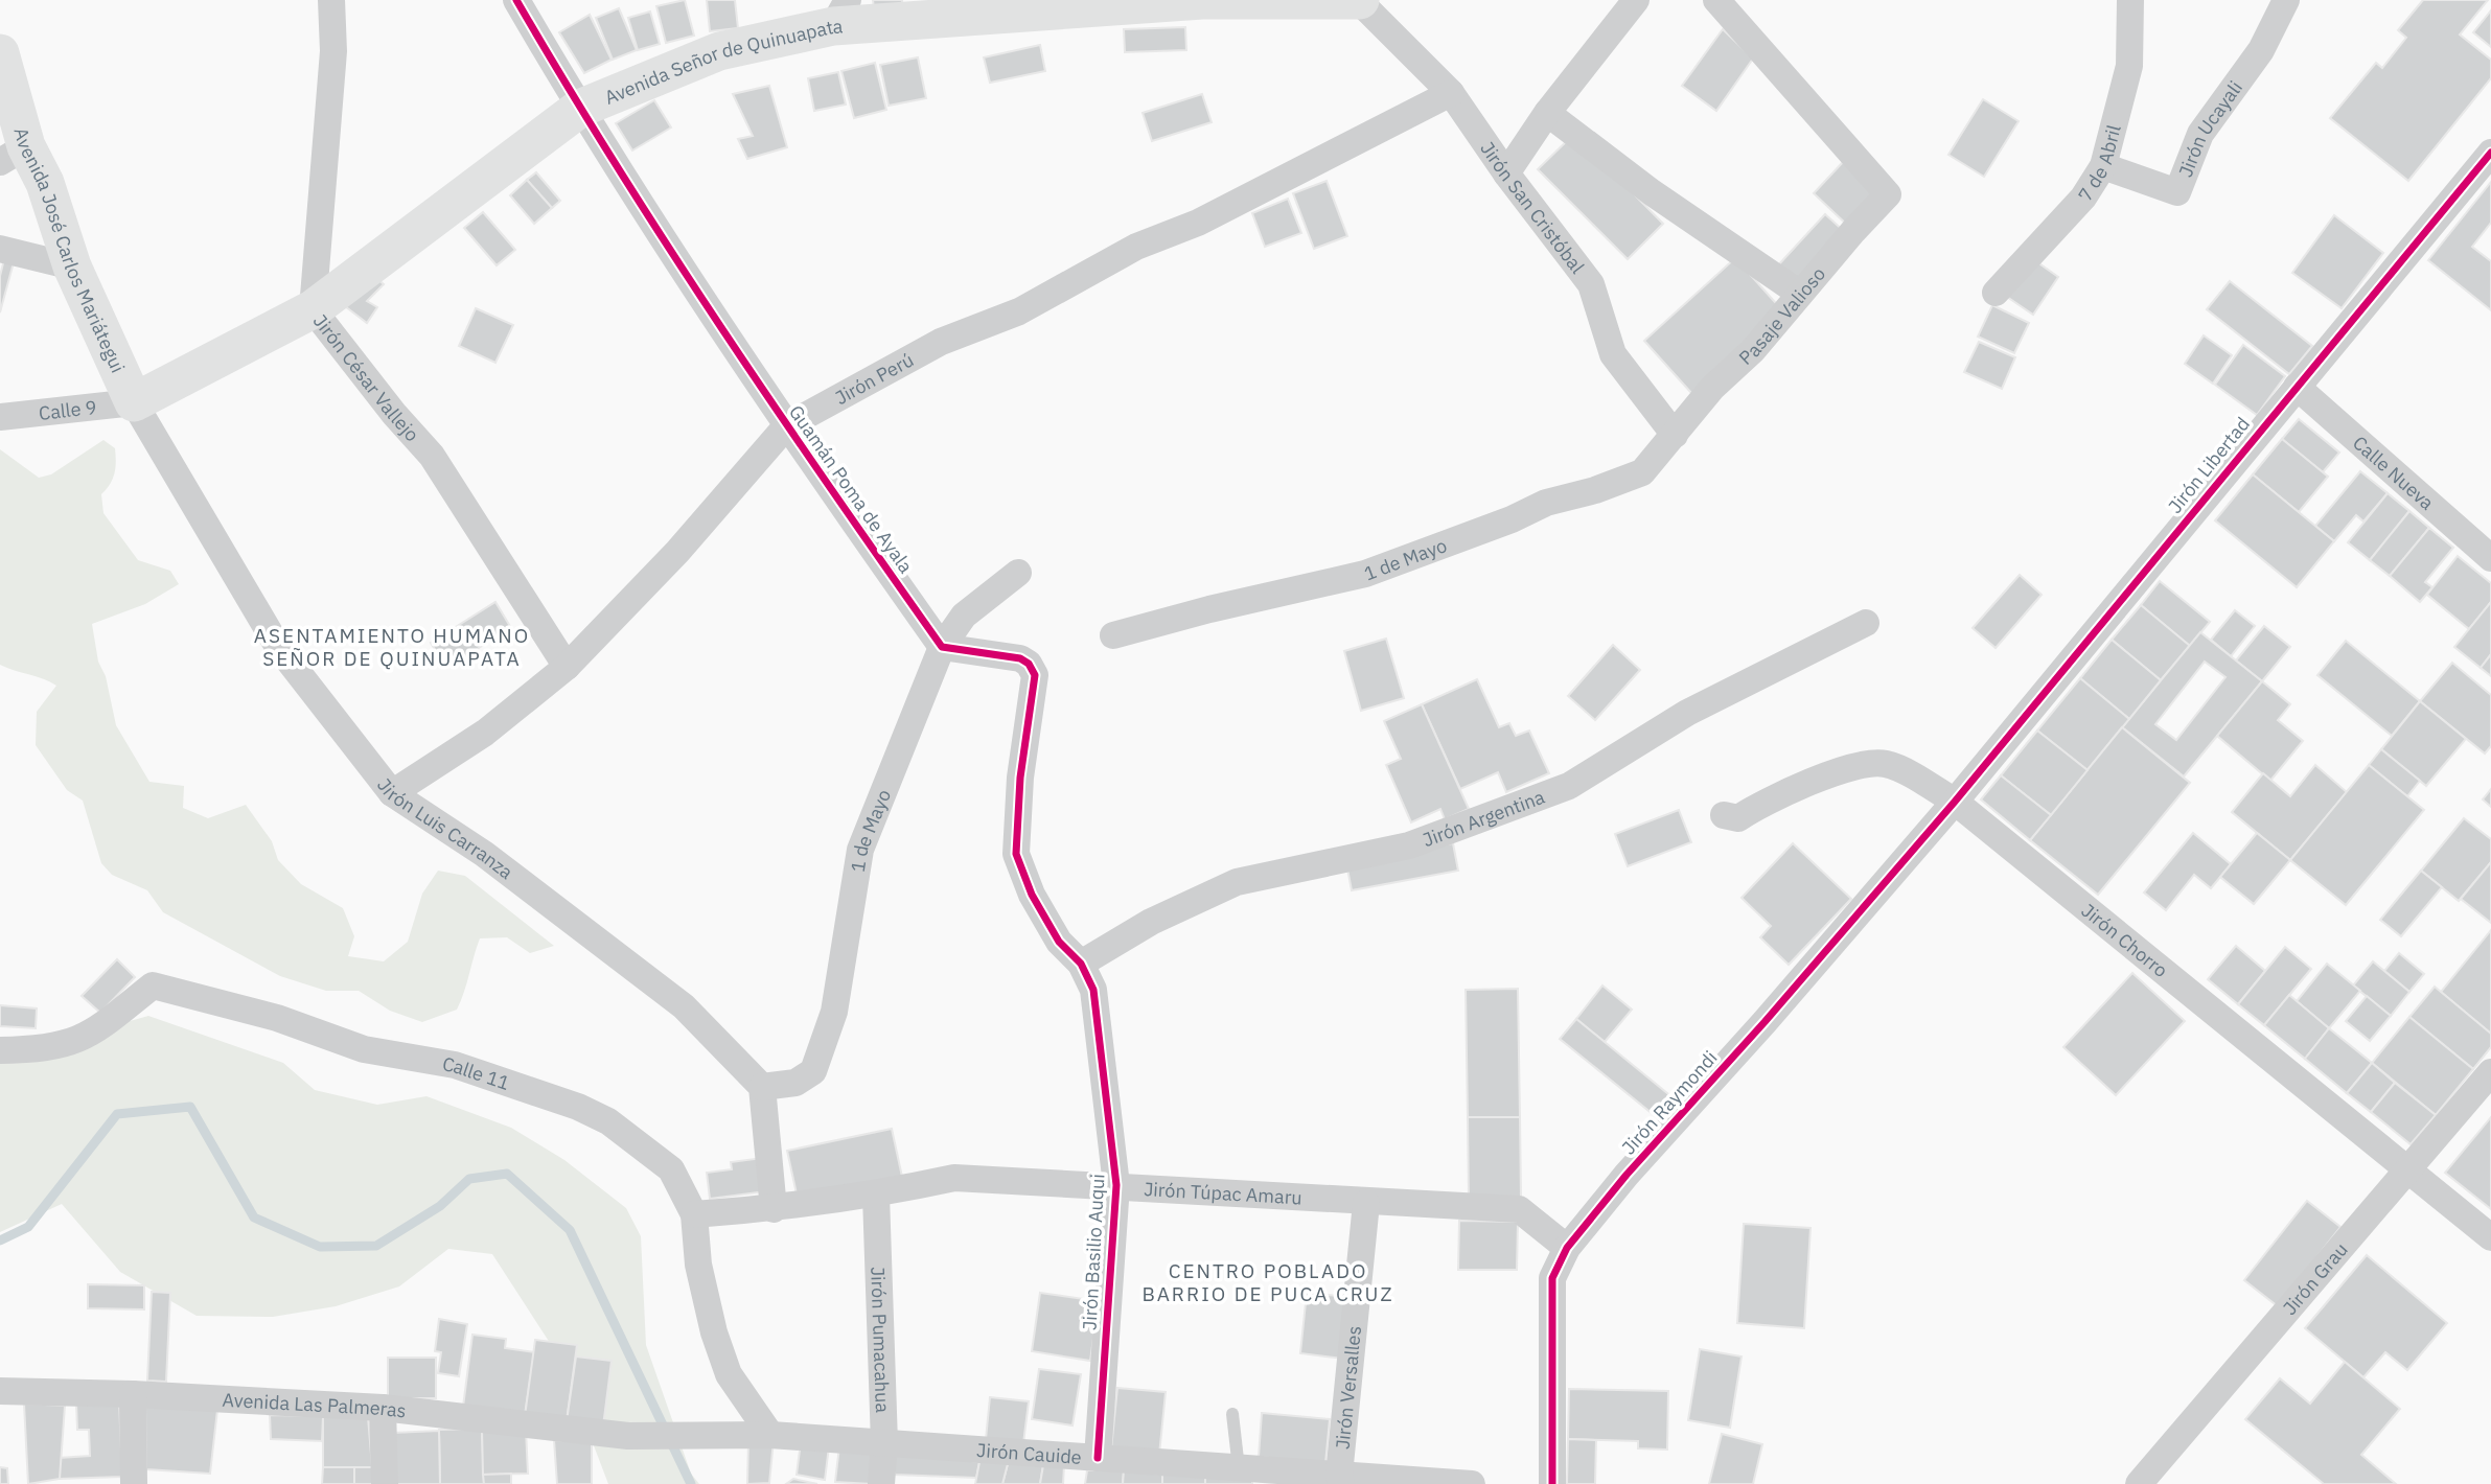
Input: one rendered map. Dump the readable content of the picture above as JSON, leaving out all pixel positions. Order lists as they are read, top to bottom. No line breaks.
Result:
{"streets":{"street":["Avenida Señor de Quinuapata","Jirón Ucayali","7 de Abril","Jirón San Cristóbal","Avenida José Carlos Mariátegui","Pasaje Valioso","Jirón César Vallejo","Jirón Perú","Calle 9","Jirón Libertad","Calle Nueva","Guamán Poma de Ayala","1 de Mayo","Jirón Argentina","Jirón Luis Carranza","Jirón Chorro","Calle 11","Jirón Raymondi","Jirón Túpac Amaru","Jirón Basilio Auqui","Jirón Grau","Jirón Pumacahua","Jirón Versalles","Avenida Las Palmeras","Jirón Cauide"]},"crossings":[["Avenida Señor de Quinuapata","Jirón San Cristóbal"],["Avenida Señor de Quinuapata","Avenida José Carlos Mariátegui"],["Avenida Señor de Quinuapata","Jirón César Vallejo"],["Avenida Señor de Quinuapata","Calle 9"],["Avenida Señor de Quinuapata","Guamán Poma de Ayala"],["Avenida Señor de Quinuapata","Jirón Luis Carranza"],["Jirón Ucayali","7 de Abril"],["Jirón San Cristóbal","Pasaje Valioso"],["Jirón San Cristóbal","Jirón Perú"],["Jirón San Cristóbal","1 de Mayo"],["Avenida José Carlos Mariátegui","Calle 9"],["Avenida José Carlos Mariátegui","Jirón Luis Carranza"],["Pasaje Valioso","1 de Mayo"],["Jirón César Vallejo","Jirón Perú"],["Jirón Perú","Guamán Poma de Ayala"],["Jirón Perú","Jirón Luis Carranza"],["Calle 9","Jirón Luis Carranza"],["Jirón Libertad","Calle Nueva"],["Jirón Libertad","Jirón Chorro"],["Jirón Libertad","Jirón Raymondi"],["Guamán Poma de Ayala","1 de Mayo"],["1 de Mayo","Jirón Luis Carranza"],["Jirón Argentina","Jirón Basilio Auqui"],["Jirón Chorro","Jirón Raymondi"],["Jirón Chorro","Jirón Grau"],["Calle 11","Jirón Túpac Amaru"],["Calle 11","Jirón Cauide"],["Jirón Raymondi","Jirón Túpac Amaru"],["Jirón Túpac Amaru","Jirón Basilio Auqui"],["Jirón Túpac Amaru","Jirón Pumacahua"],["Jirón Túpac Amaru","Jirón Versalles"],["Jirón Basilio Auqui","Jirón Cauide"],["Jirón Pumacahua","Jirón Cauide"],["Jirón Versalles","Jirón Cauide"],["Avenida Las Palmeras","Jirón Cauide"]],"districts":["ASENTAMIENTO HUMANO SEÑOR DE QUINUAPATA","CENTRO POBLADO BARRIO DE PUCA CRUZ"]}
